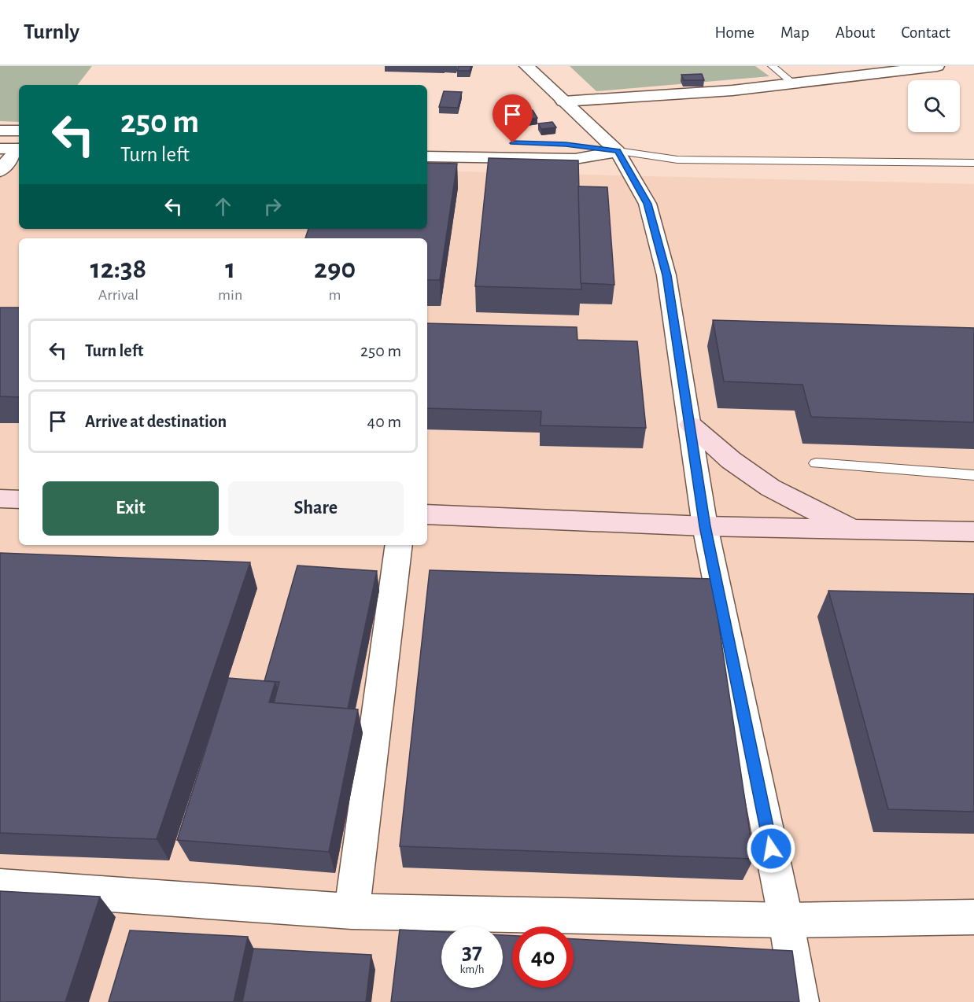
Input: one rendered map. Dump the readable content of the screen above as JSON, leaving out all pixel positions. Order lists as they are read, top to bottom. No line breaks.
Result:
{"page":{"header":"Turnly","nav":["Home","Map","About","Contact"],"turn":["250 m","Turn left"],"eta":["12:38","Arrival","1","min","290","m"],"list":[{"name":"Turn left","value":"250 m"},{"name":"Arrive at destination","value":"40 m"}],"buttons":["Exit","Share"],"speed":"37 km/h","limit":"40"}}
